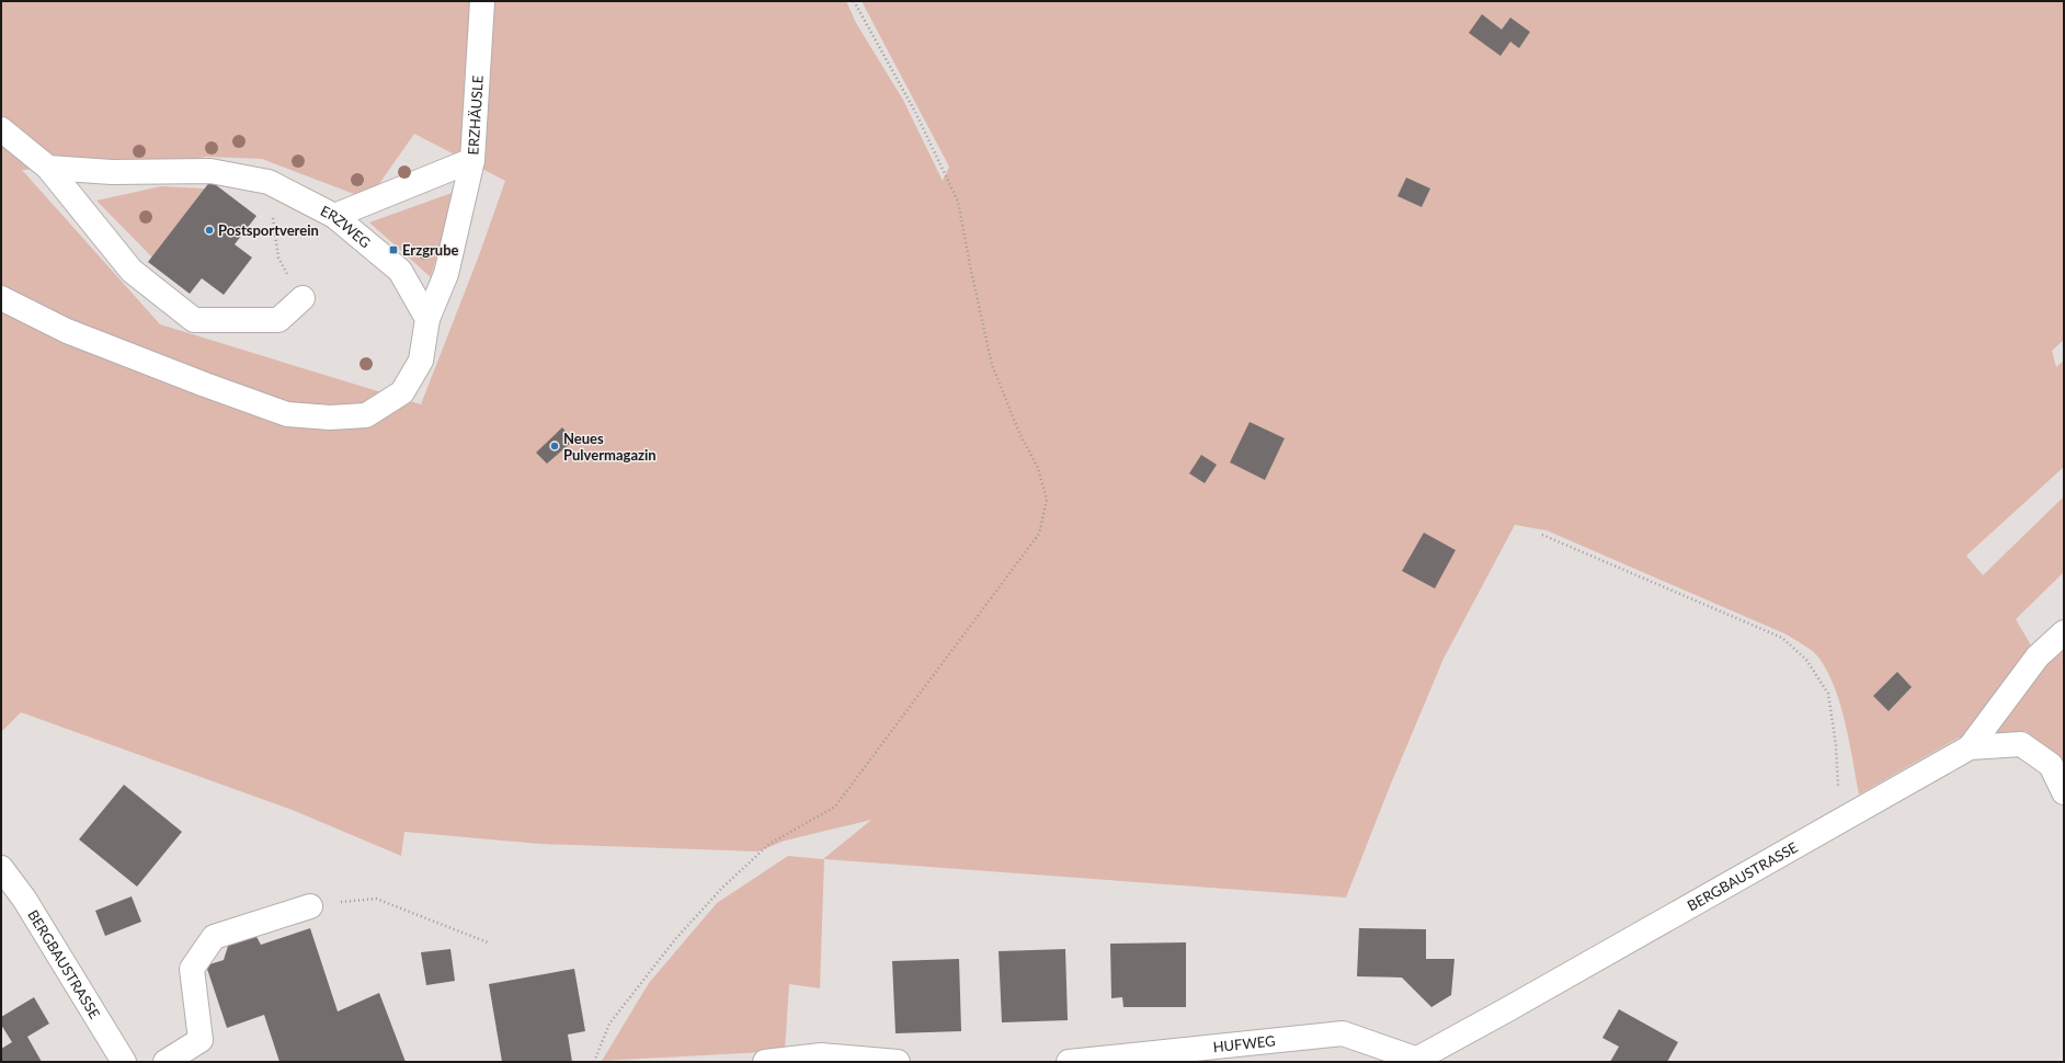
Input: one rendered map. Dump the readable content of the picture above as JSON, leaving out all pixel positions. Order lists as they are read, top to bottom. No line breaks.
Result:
{"streets":{"street":["ERZHÄUSLE","ERZWEG","BERGBAUSTRASSE","HUFWEG"]},"crossings":[["ERZHÄUSLE","ERZWEG"],["BERGBAUSTRASSE","HUFWEG"]],"places":{"other":["Postsportverein","Neues Pulvermagazin"],"transit":["Erzgrube"]}}
